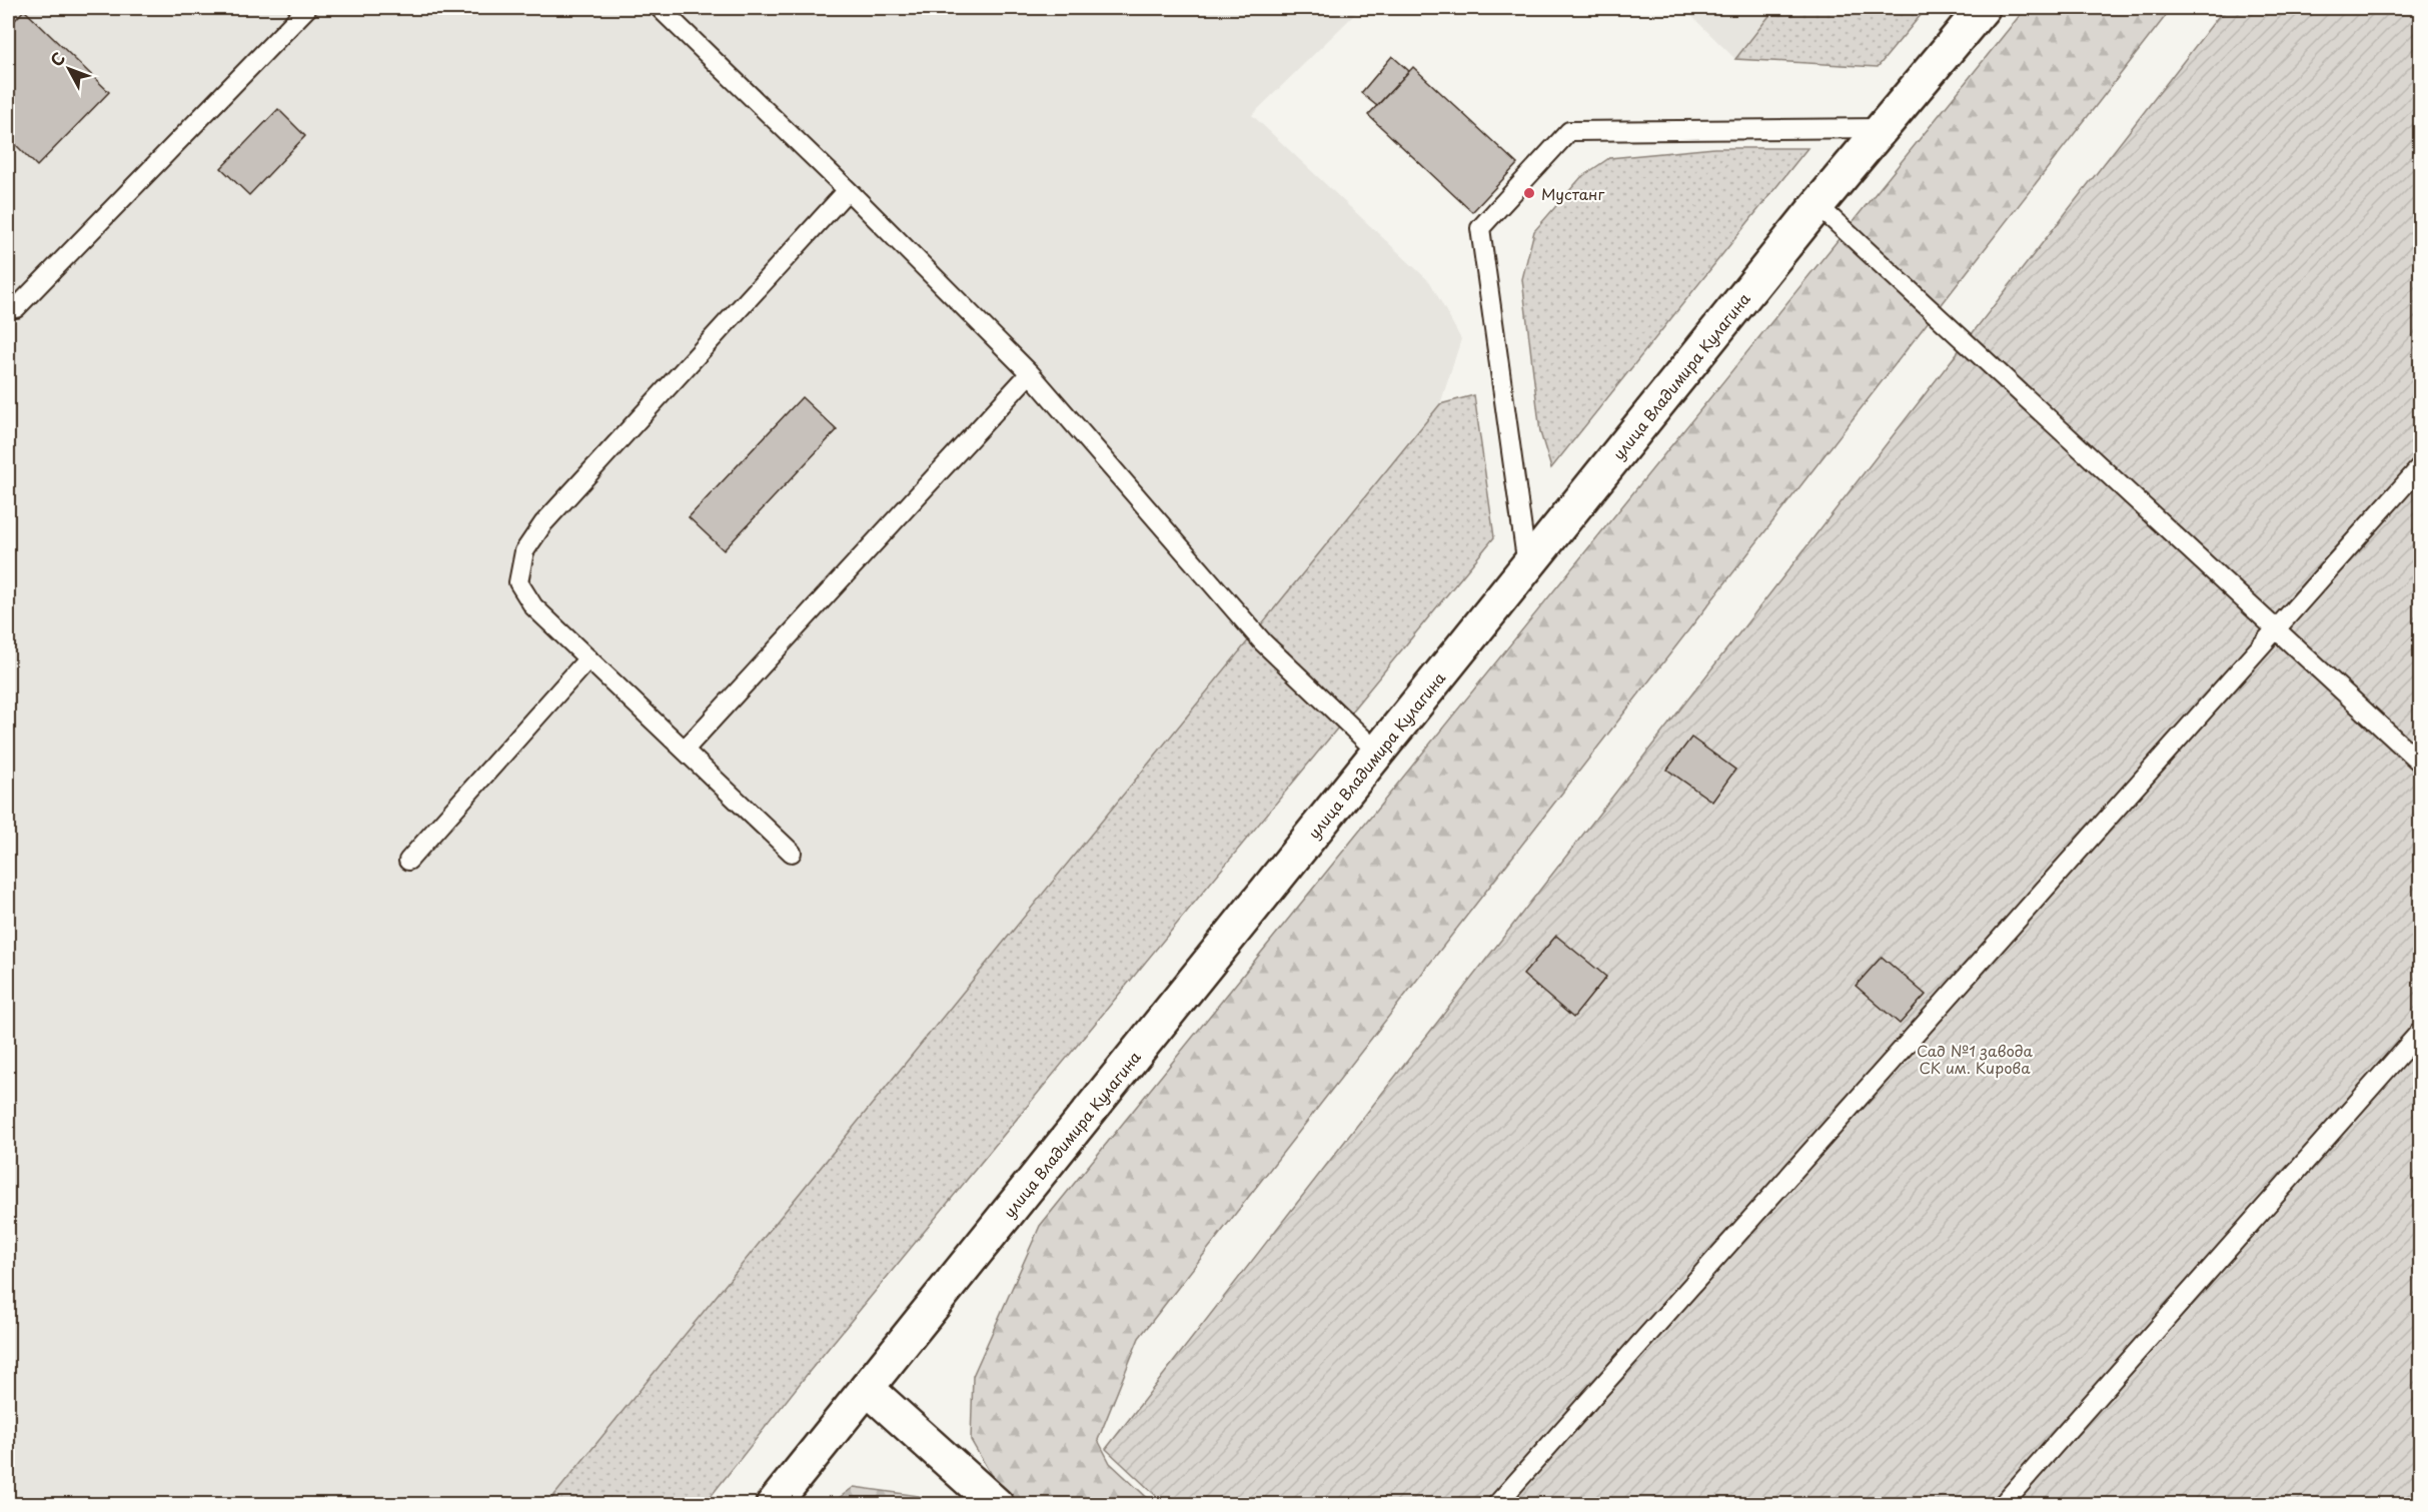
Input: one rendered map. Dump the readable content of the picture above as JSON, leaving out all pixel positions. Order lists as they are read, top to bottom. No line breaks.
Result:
{"streets":{"street":["улица Владимира Кулагина"]},"parks":["Сад №1 завода СК им. Кирова"],"places":["Мустанг"],"north":"top left"}
